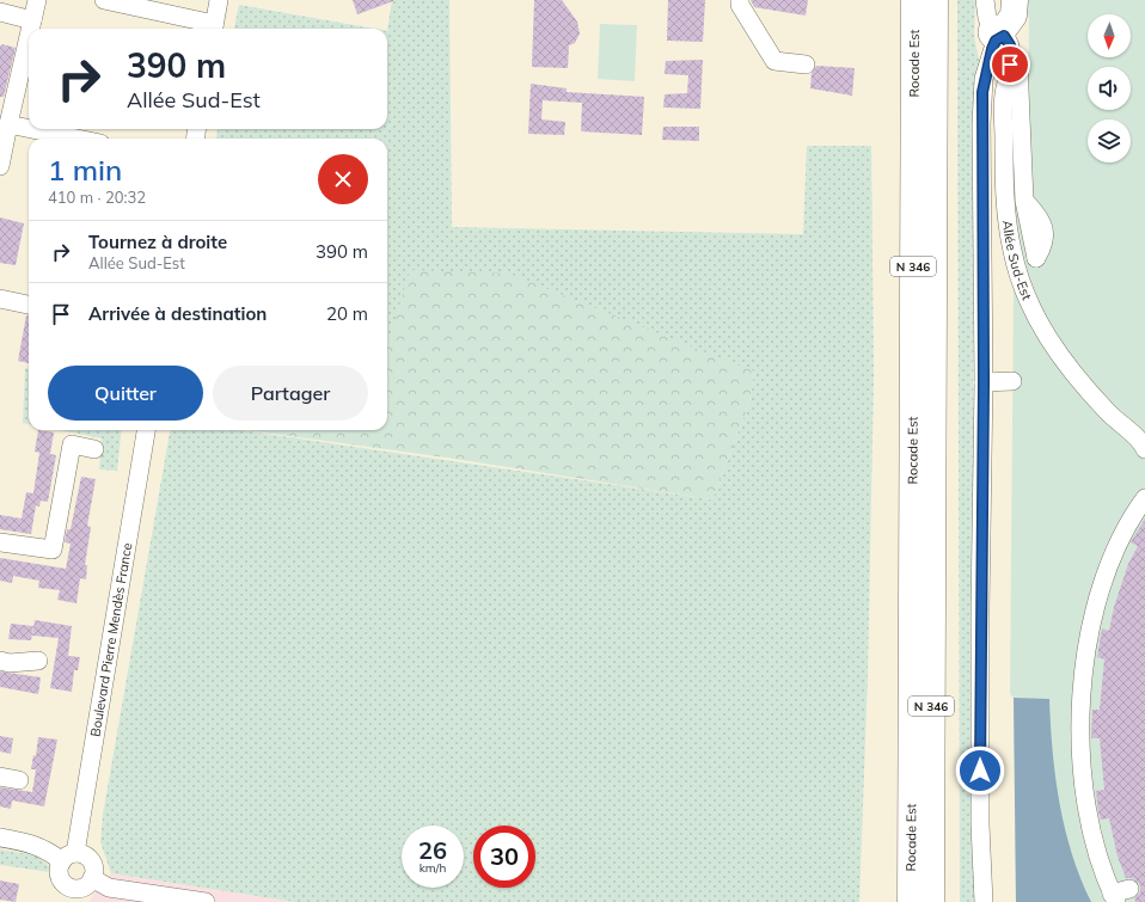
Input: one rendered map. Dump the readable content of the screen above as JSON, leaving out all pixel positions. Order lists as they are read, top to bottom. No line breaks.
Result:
{"streets":{"highway":["Rocade Est","N 346"],"street":["Allée Sud-Est","Boulevard Pierre Mendès France"]},"north":"bottom","page":{"turn":["390 m","Allée Sud-Est"],"heading":["1 min","410 m · 20:32"],"list":[{"name":"Tournez à droite","note":"Allée Sud-Est","value":"390 m"},{"name":"Arrivée à destination","value":"20 m"}],"buttons":["Quitter","Partager"],"speed":"26 km/h","limit":"30"}}
